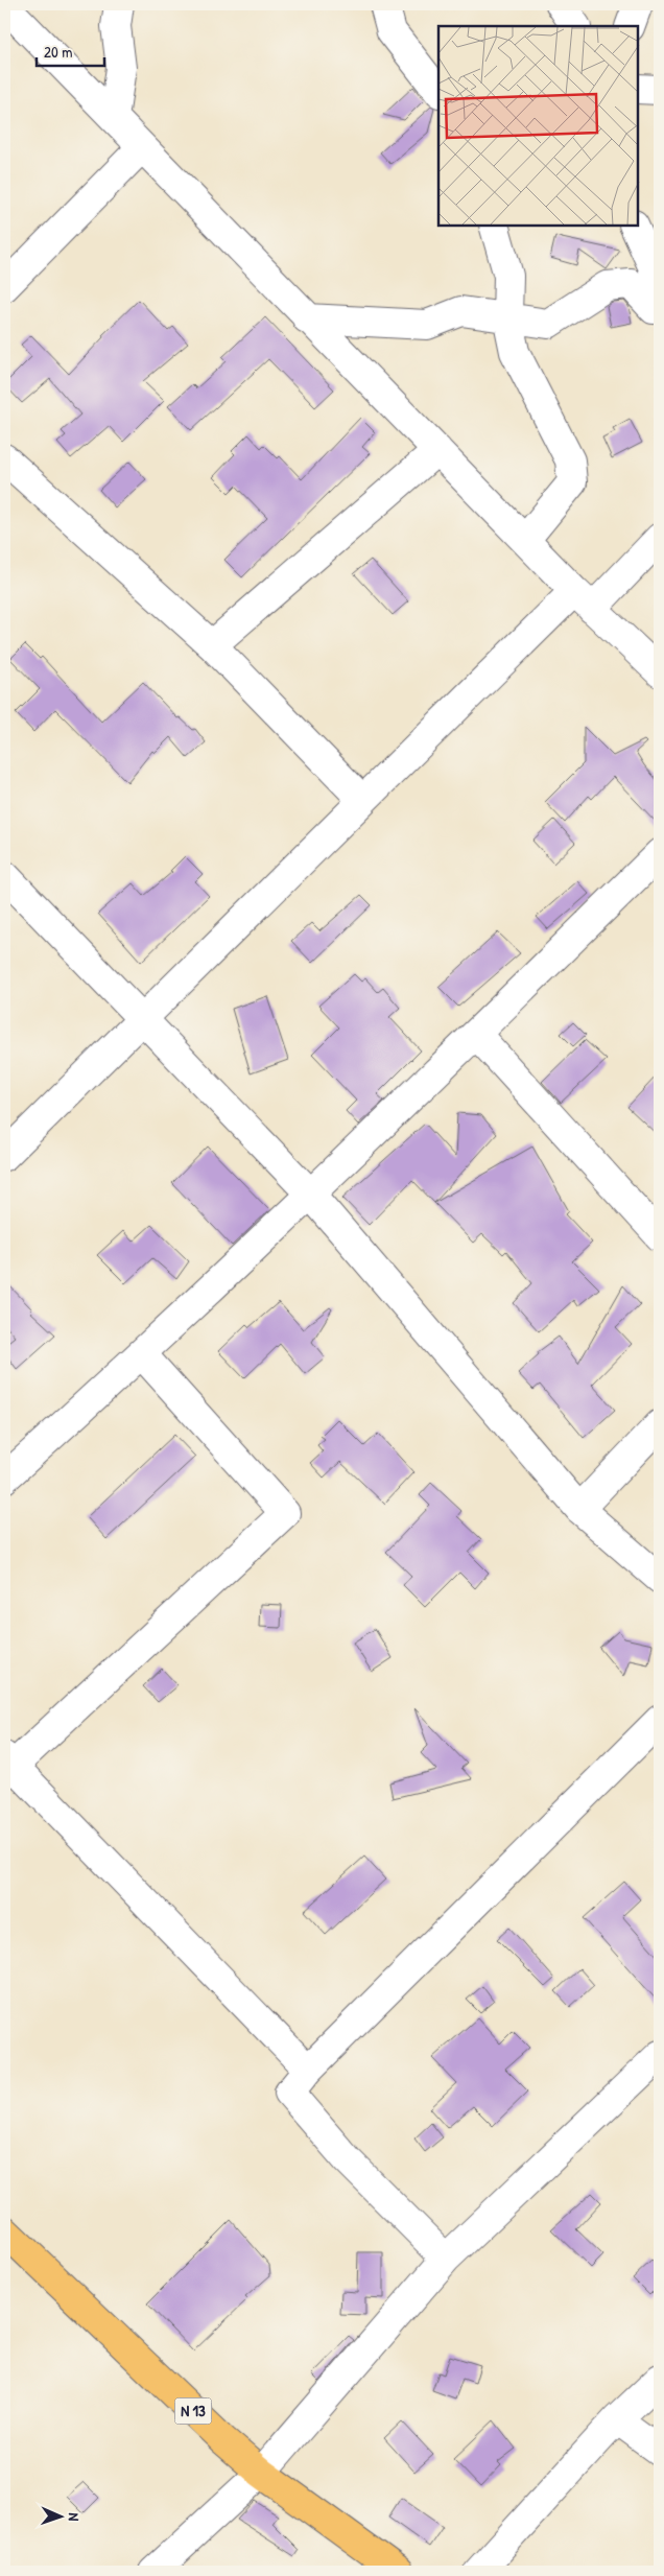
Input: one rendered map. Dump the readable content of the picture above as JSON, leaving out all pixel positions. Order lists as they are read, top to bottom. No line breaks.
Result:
{"streets":{"main road":["N 13"]},"scale_bar":"20 m","north":"right"}
